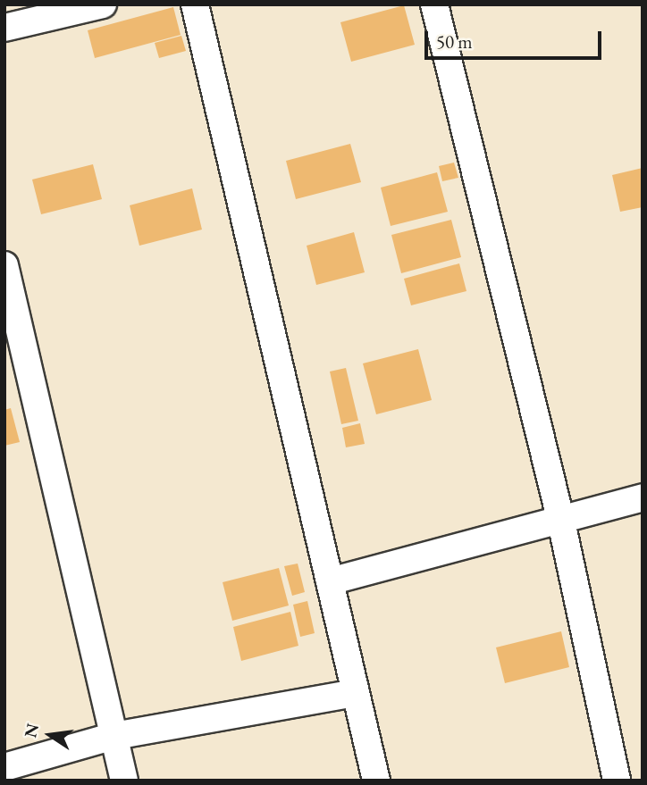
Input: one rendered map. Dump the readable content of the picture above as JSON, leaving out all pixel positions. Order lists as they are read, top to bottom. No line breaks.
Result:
{"scale_bar":"50 m","north":"left"}
